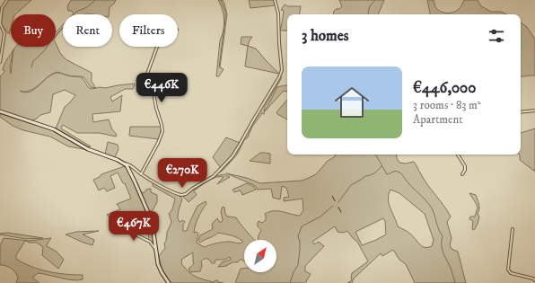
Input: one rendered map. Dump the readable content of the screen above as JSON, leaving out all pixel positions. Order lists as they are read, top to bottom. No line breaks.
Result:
{"north":"top right","page":{"chip":["Buy","Rent","Filters"],"heading":"3 homes","list":[{"name":"€446,000","note":"3 rooms · 83 m² · Apartment"}],"price":["€446K","€270K","€467K"]}}
